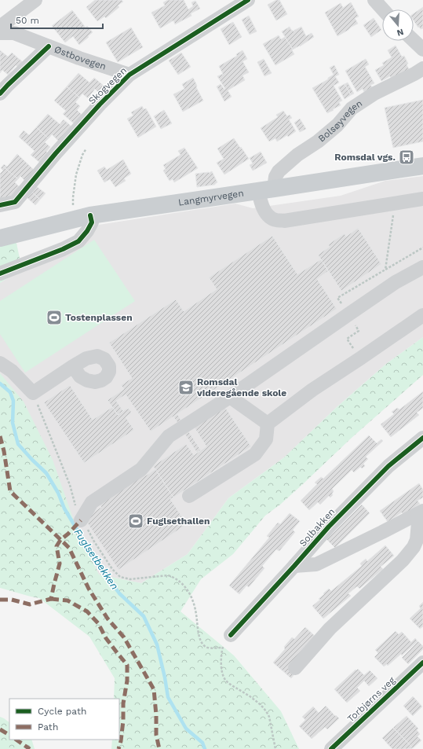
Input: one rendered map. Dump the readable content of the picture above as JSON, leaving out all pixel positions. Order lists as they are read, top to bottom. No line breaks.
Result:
{"streets":{"main road":["Langmyrvegen"],"street":["Østbovegen","Skogvegen","Bolsøyvegen","Solbakken","Torbjørns veg"]},"crossings":[["Østbovegen","Skogvegen"],["Bolsøyvegen","Langmyrvegen"]],"water":["Fuglsetbekken"],"places":{"bus stop":["Romsdal vgs."],"sports":["Tostenplassen","Fuglsethallen"],"school or university":["Romsdal videregående skole"]},"legend":["Cycle path","Path"],"scale_bar":"50 m","north":"bottom"}
